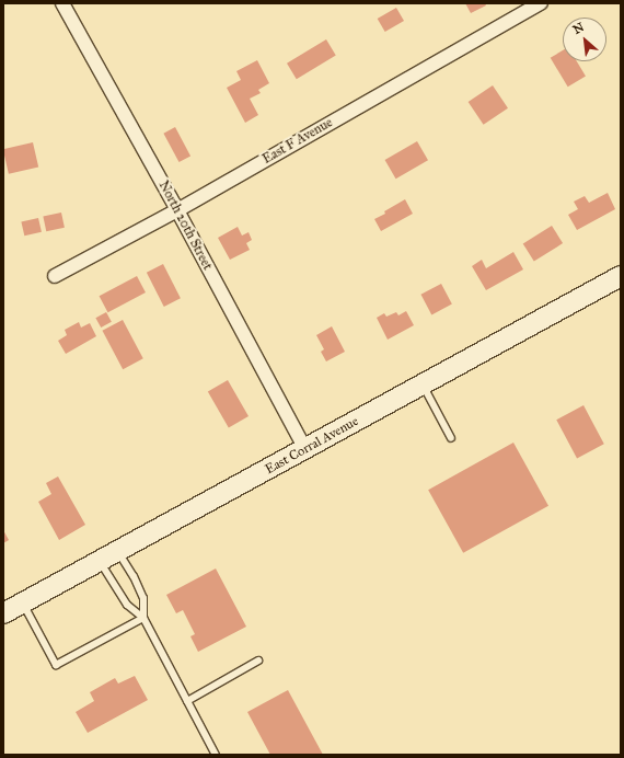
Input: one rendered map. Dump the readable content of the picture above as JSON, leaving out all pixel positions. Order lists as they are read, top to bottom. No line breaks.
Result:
{"streets":{"main road":["East Corral Avenue"],"street":["East F Avenue","North 20th Street"]},"crossings":[["East F Avenue","North 20th Street"],["North 20th Street","East Corral Avenue"]],"north":"top left"}
